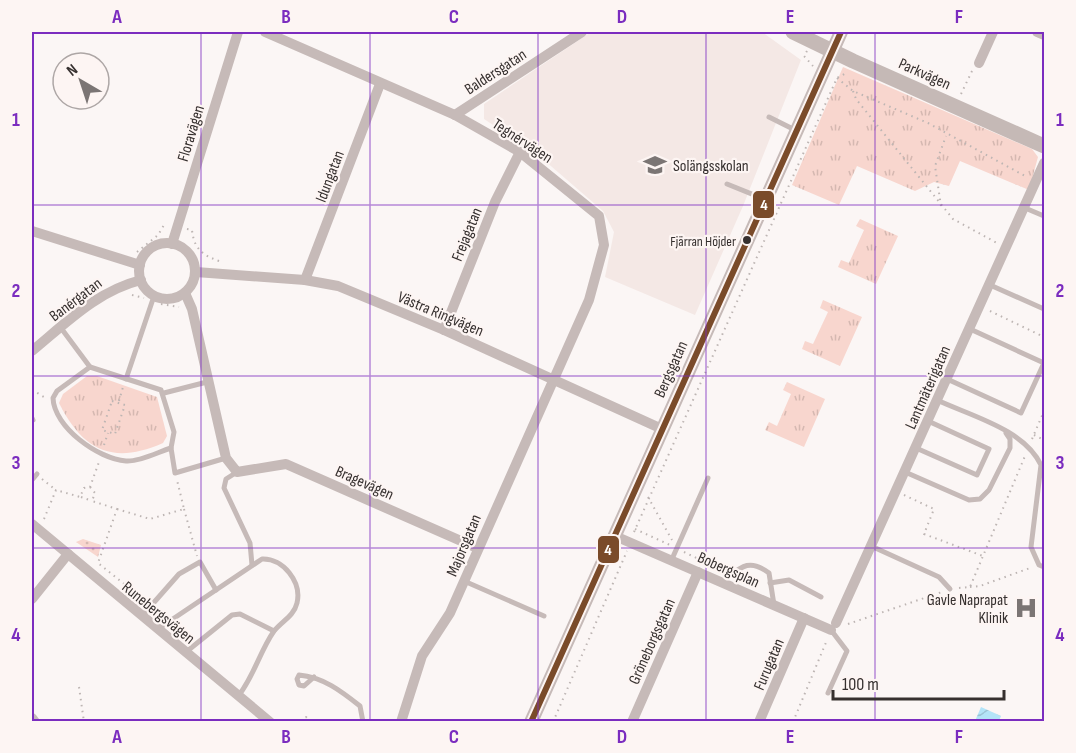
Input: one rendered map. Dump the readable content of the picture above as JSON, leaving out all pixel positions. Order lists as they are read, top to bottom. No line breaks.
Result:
{"streets":{"main road":["Parkvägen"],"street":["Baldersgatan","Floravägen","Tegnérvägen","Idungatan","Frejagatan","Banérgatan","Västra Ringvägen","Bergsgatan","Lantmäterigatan","Bragevägen","Majorsgatan","Bobergsplan","Runebergsvägen","Gröneborgsgatan","Furugatan"]},"crossings":[["Baldersgatan","Tegnérvägen"],["Parkvägen","Bergsgatan"],["Floravägen","Banérgatan"],["Floravägen","Västra Ringvägen"],["Tegnérvägen","Idungatan"],["Tegnérvägen","Frejagatan"],["Tegnérvägen","Västra Ringvägen"],["Tegnérvägen","Majorsgatan"],["Idungatan","Västra Ringvägen"],["Frejagatan","Västra Ringvägen"],["Banérgatan","Västra Ringvägen"],["Västra Ringvägen","Bergsgatan"],["Västra Ringvägen","Majorsgatan"],["Bergsgatan","Bobergsplan"],["Lantmäterigatan","Bobergsplan"],["Bragevägen","Majorsgatan"],["Bobergsplan","Gröneborgsgatan"],["Bobergsplan","Furugatan"]],"places":{"school or university":["Solängsskolan"],"other":["Fjärran Höjder"],"hospital":["Gavle Naprapat Klinik"]},"lines":["transit line 4"],"scale_bar":"100 m","north":"top left","grid":{"columns":["A","B","C","D","E","F"],"rows":["1","2","3","4"]}}
